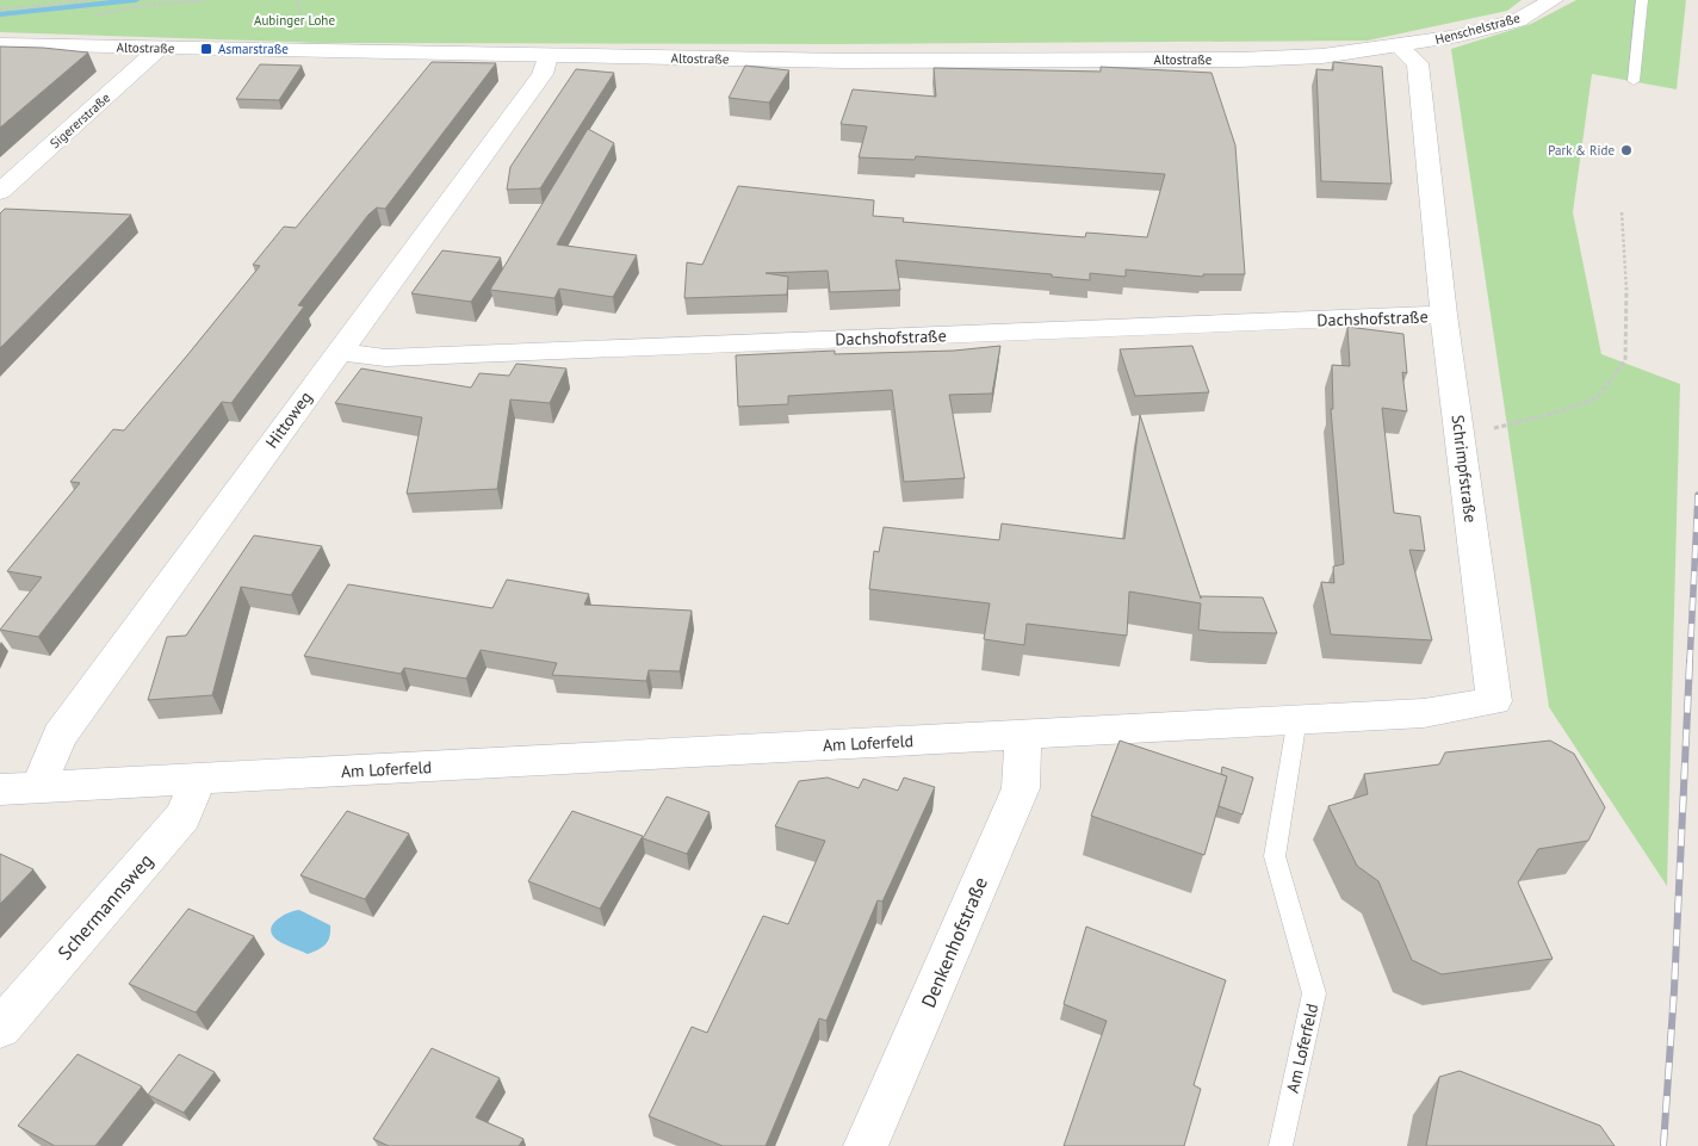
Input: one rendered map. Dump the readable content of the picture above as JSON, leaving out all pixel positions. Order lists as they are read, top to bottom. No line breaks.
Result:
{"streets":{"street":["Henschelstraße","Altostraße","Sigererstraße","Dachshofstraße","Hittoweg","Schrimpfstraße","Am Loferfeld","Schermannsweg","Denkenhofstraße"]},"crossings":[["Henschelstraße","Altostraße"],["Henschelstraße","Schrimpfstraße"],["Altostraße","Sigererstraße"],["Altostraße","Hittoweg"],["Altostraße","Schrimpfstraße"],["Dachshofstraße","Hittoweg"],["Dachshofstraße","Schrimpfstraße"],["Hittoweg","Am Loferfeld"],["Schrimpfstraße","Am Loferfeld"],["Am Loferfeld","Schermannsweg"],["Am Loferfeld","Denkenhofstraße"]],"parks":["Aubinger Lohe"],"places":{"transit":["Asmarstraße"],"other":["Park & Ride"]}}
